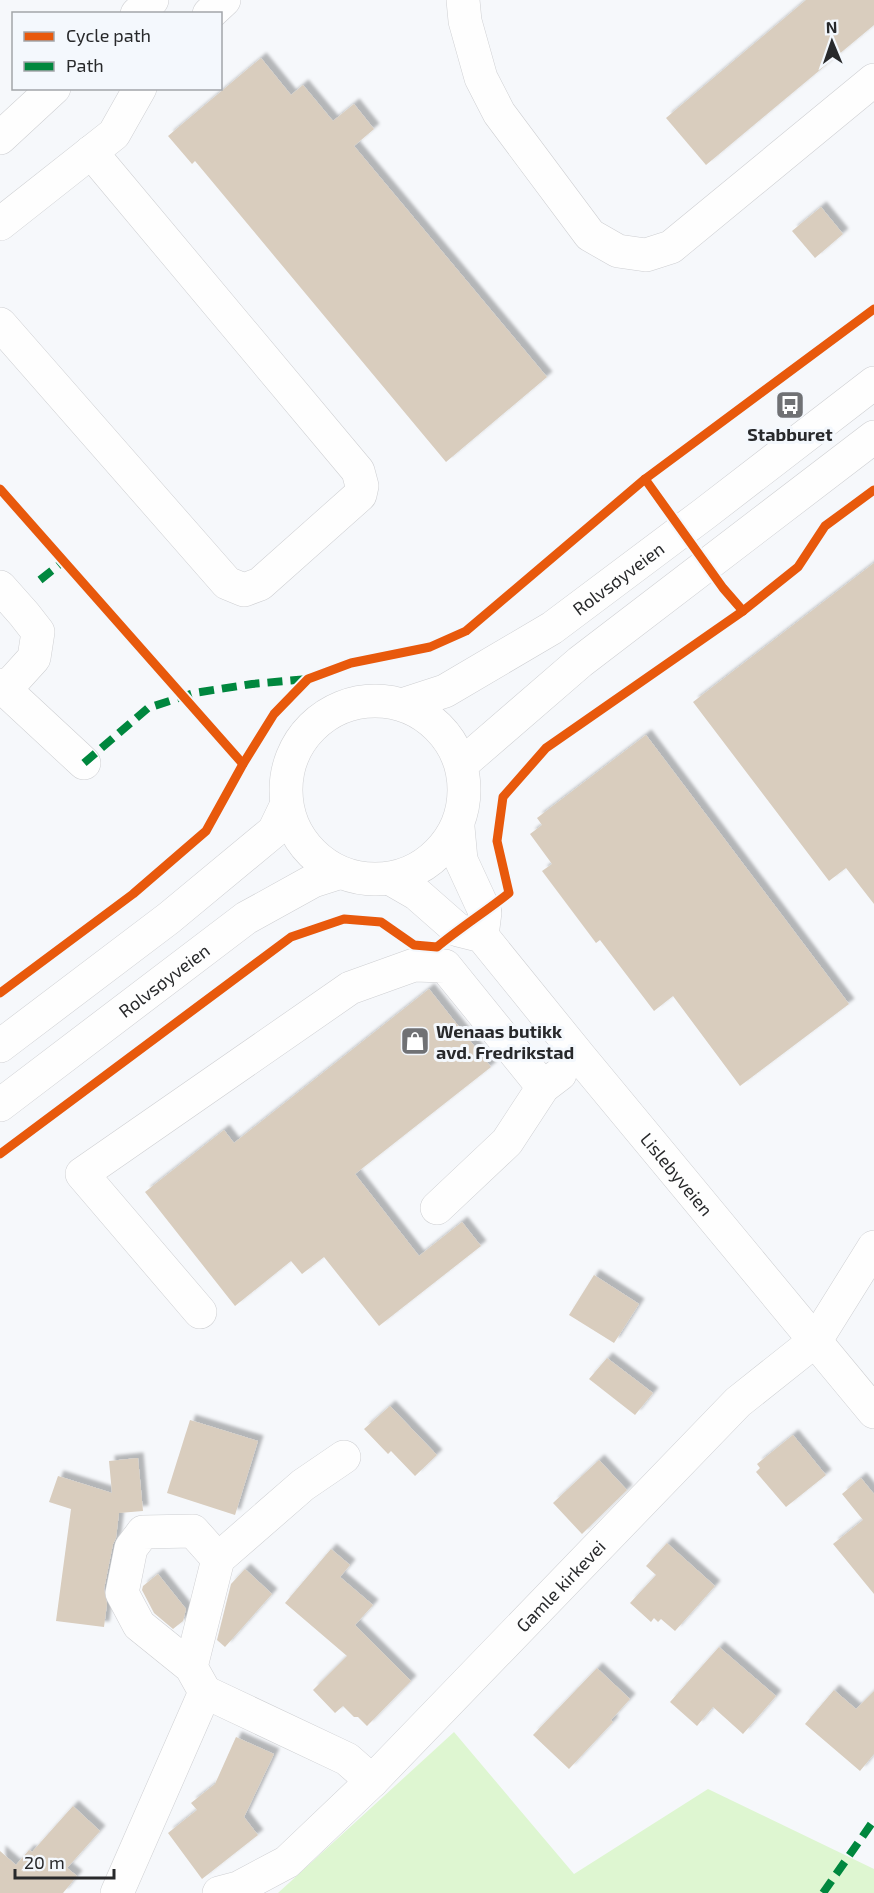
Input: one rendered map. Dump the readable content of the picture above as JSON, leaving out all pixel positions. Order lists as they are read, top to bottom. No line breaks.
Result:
{"streets":{"main road":["Rolvsøyveien","Lislebyveien","Gamle kirkevei"]},"crossings":[["Lislebyveien","Gamle kirkevei"]],"places":{"bus stop":["Stabburet"],"shop":["Wenaas butikk avd. Fredrikstad"]},"legend":["Cycle path","Path"],"scale_bar":"20 m","north":"top"}
